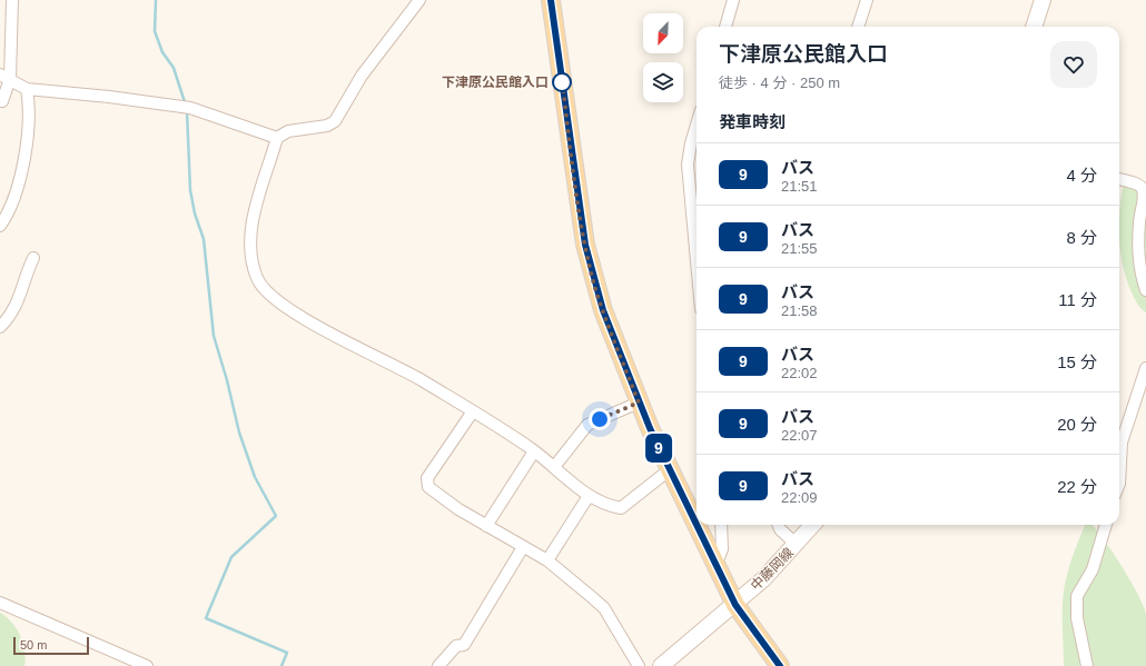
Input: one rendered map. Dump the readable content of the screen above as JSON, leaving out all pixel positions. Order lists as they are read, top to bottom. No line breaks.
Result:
{"streets":{"main road":["中藤岡線"]},"places":["下津原公民館入口"],"lines":["bus line 9"],"scale_bar":"50 m","north":"bottom left","page":{"on_map":"9","heading":[["下津原公民館入口","徒歩 · 4 分 · 250 m"],"発車時刻"],"list":[{"mark":"9","name":"バス","note":"21:51","value":"4 分"},{"mark":"9","name":"バス","note":"21:55","value":"8 分"},{"mark":"9","name":"バス","note":"21:58","value":"11 分"},{"mark":"9","name":"バス","note":"22:02","value":"15 分"},{"mark":"9","name":"バス","note":"22:07","value":"20 分"},{"mark":"9","name":"バス","note":"22:09","value":"22 分"}],"scale":"50 m"}}
